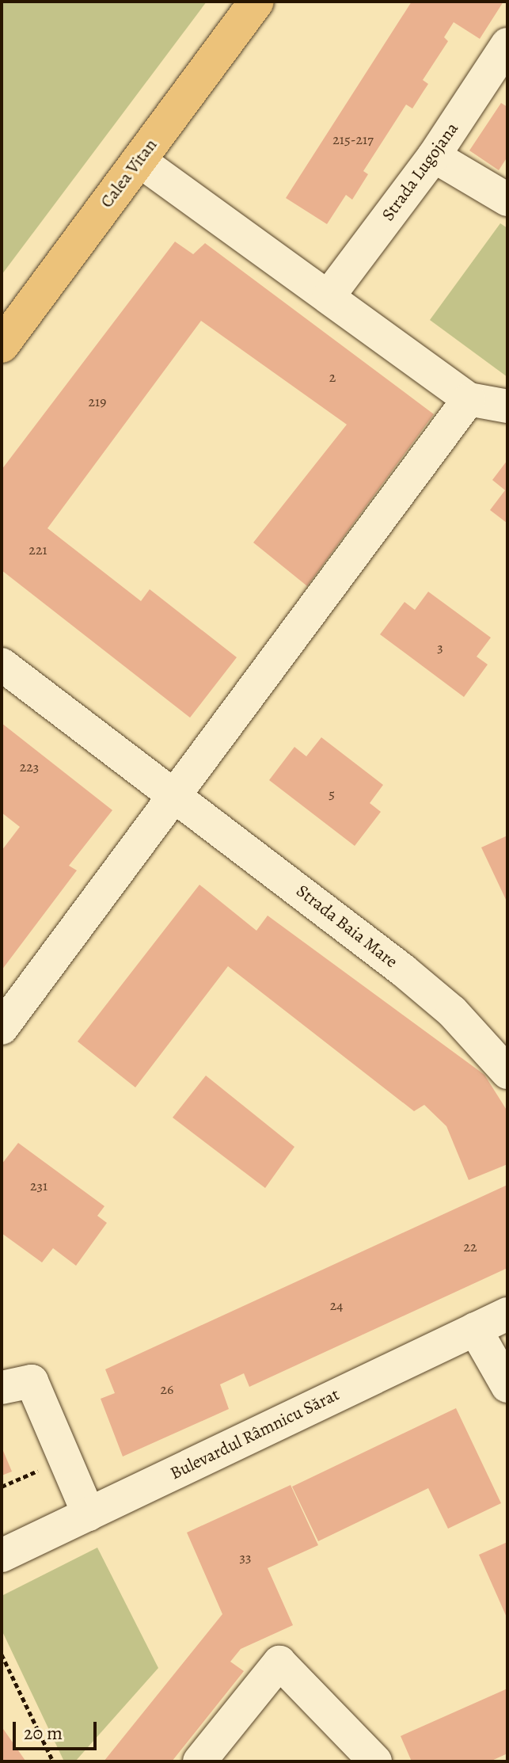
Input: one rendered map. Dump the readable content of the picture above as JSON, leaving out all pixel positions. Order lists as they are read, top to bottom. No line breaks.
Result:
{"streets":{"main road":["Calea Vitan"],"street":["Strada Lugojana","Strada Baia Mare","Bulevardul Râmnicu Sărat"]},"house_numbers":["215-217","2","219","221","3","223","5","231","22","24","26","33"],"scale_bar":"20 m"}
